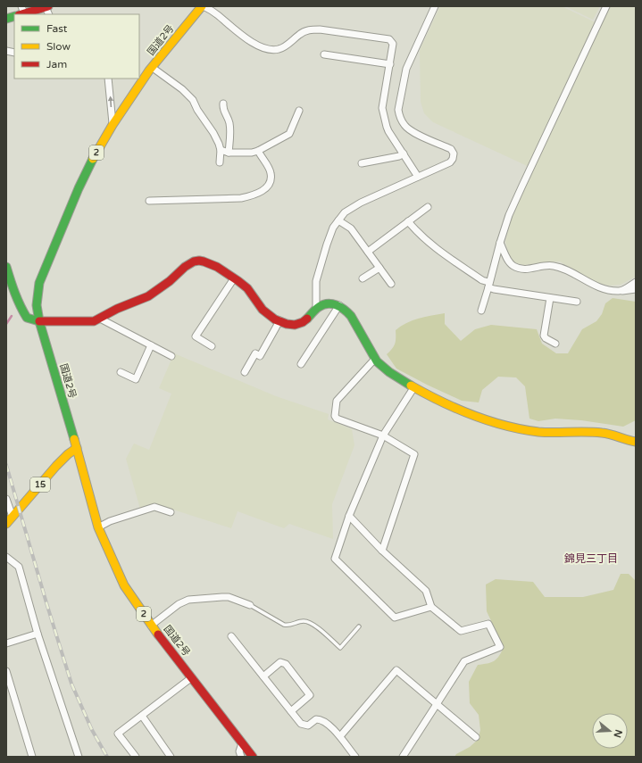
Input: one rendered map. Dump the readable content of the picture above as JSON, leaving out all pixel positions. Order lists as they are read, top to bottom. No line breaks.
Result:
{"streets":{"main road":["国道2号","2","15"]},"crossings":[["国道2号","15"]],"districts":["錦見三丁目"],"legend":["Fast","Slow","Jam"],"north":"right"}
